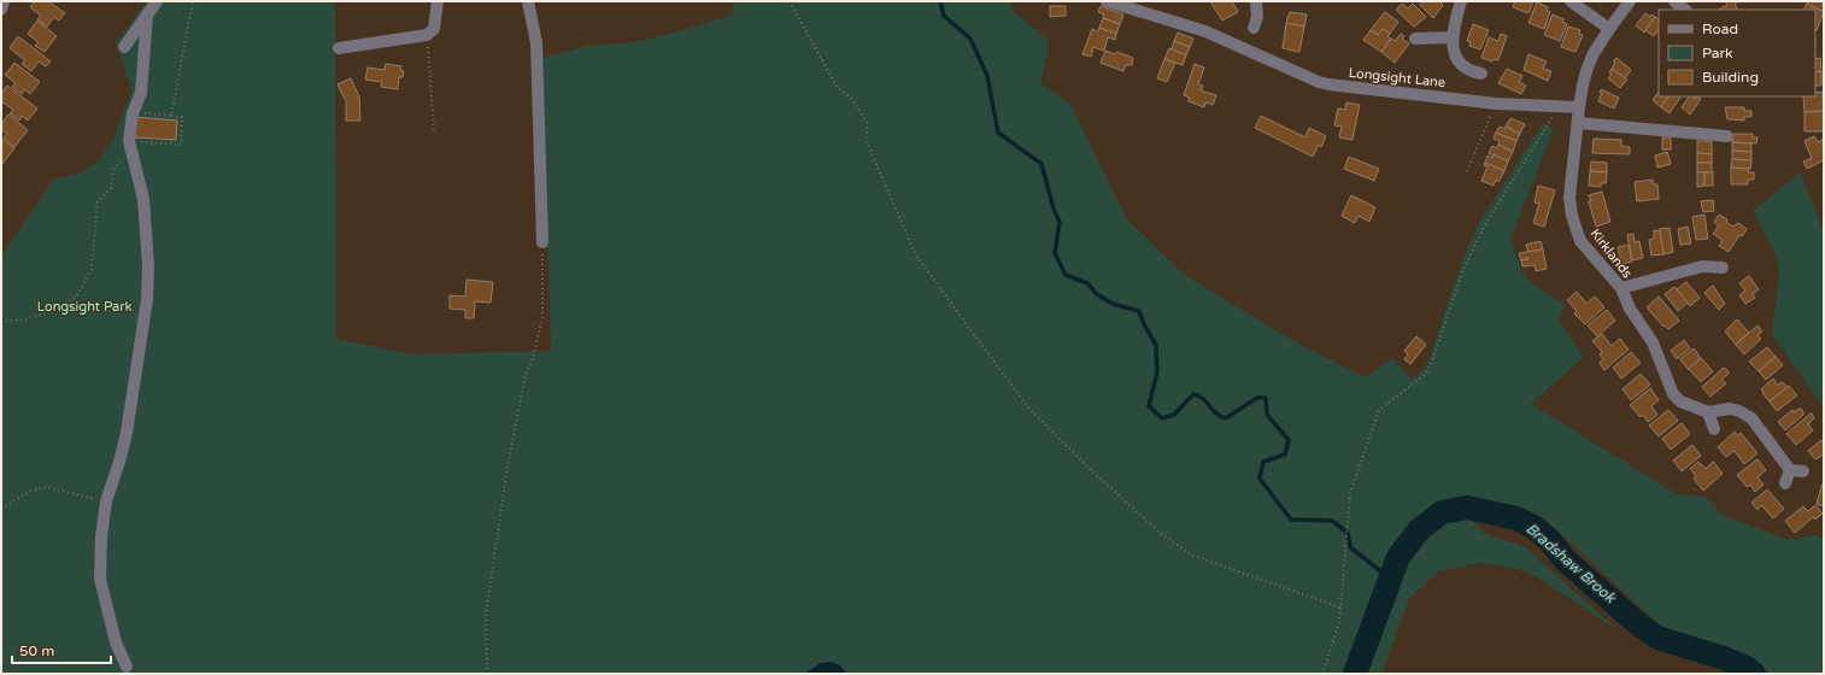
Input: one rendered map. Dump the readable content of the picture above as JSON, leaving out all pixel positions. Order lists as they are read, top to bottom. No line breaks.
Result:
{"streets":{"street":["Longsight Lane","Kirklands"]},"crossings":[["Longsight Lane","Kirklands"]],"water":["Bradshaw Brook"],"parks":["Longsight Park"],"legend":["Road","Park","Building"],"scale_bar":"50 m"}
